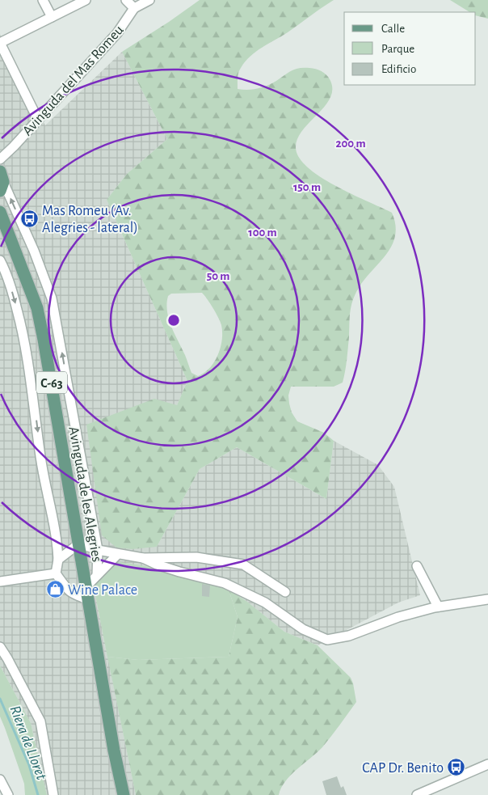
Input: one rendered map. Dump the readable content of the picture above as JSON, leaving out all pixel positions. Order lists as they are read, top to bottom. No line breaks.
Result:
{"streets":{"main road":["C-63","Avinguda de les Alegries"],"street":["Avinguda del Mas Romeu"]},"water":["Riera de Lloret"],"places":{"bus stop":["Mas Romeu (Av. Alegries - lateral)","CAP Dr. Benito"],"shop":["Wine Palace"]},"legend":["Calle","Parque","Edificio"],"rings":["200 m","150 m","100 m","50 m"]}
